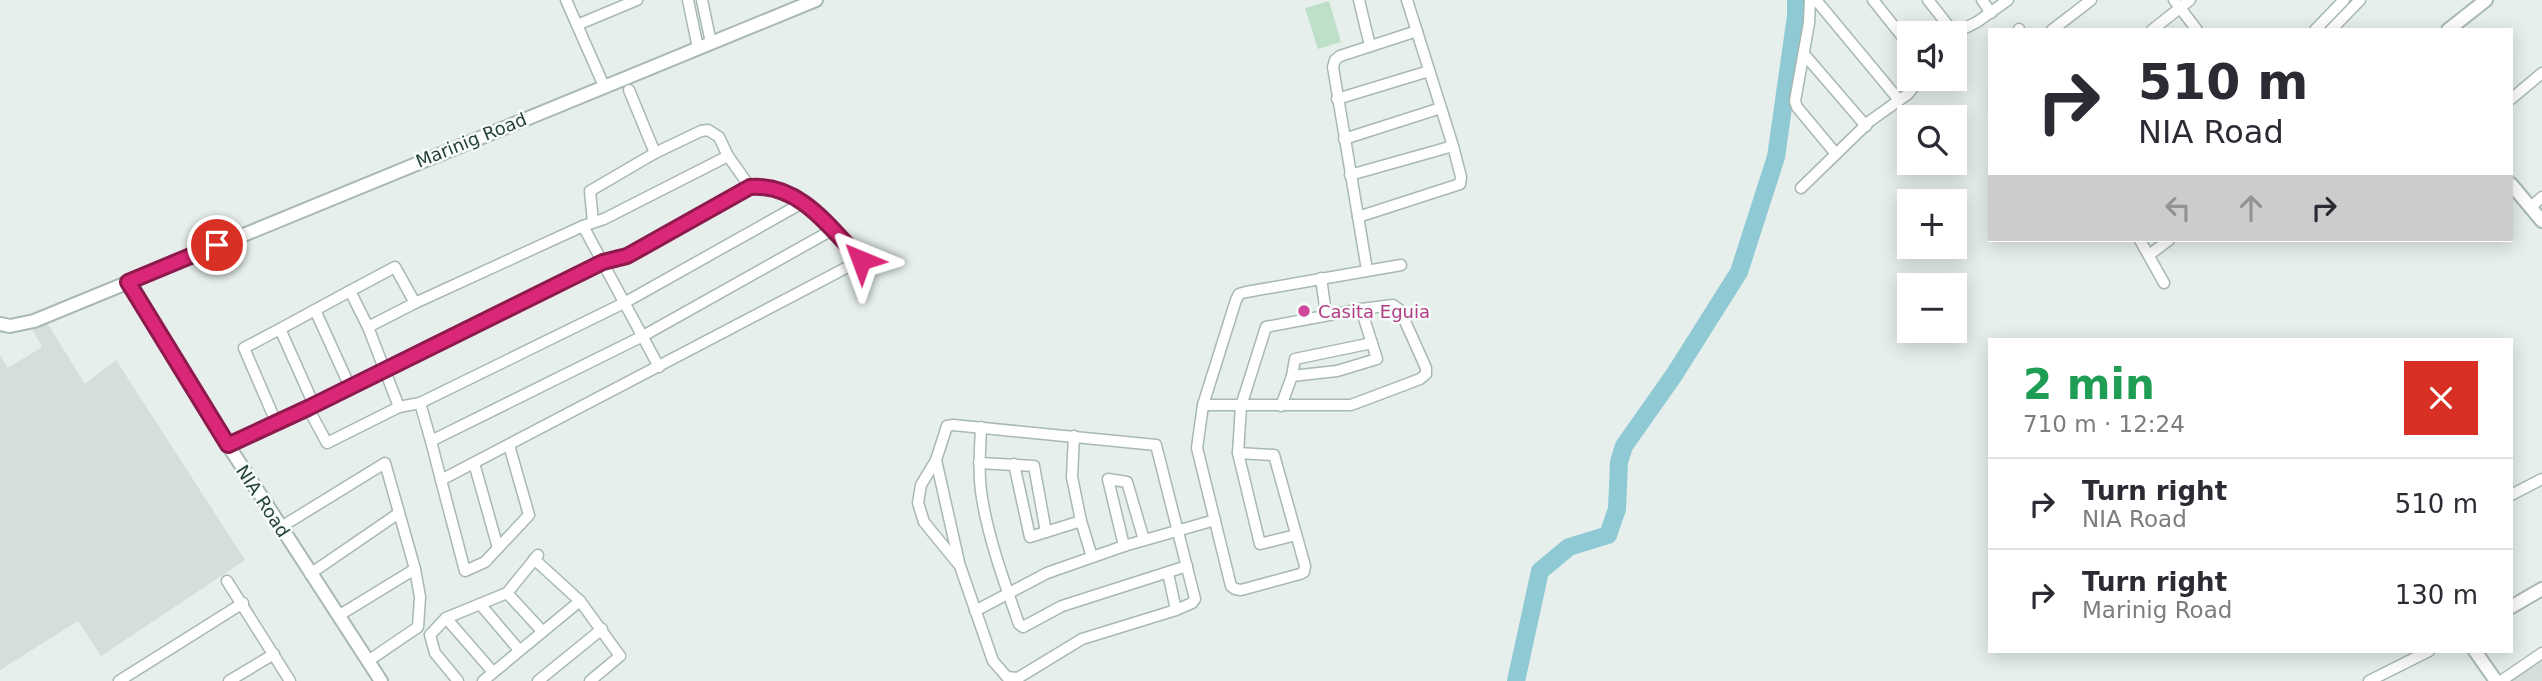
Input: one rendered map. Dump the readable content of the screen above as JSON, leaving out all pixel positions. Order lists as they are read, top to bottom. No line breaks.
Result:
{"streets":{"street":["Marinig Road","NIA Road"]},"crossings":[["Marinig Road","NIA Road"]],"places":["Casita Eguia"],"page":{"map_buttons":["+","−"],"turn":["510 m","NIA Road"],"heading":["2 min","710 m · 12:24"],"list":[{"name":"Turn right","note":"NIA Road","value":"510 m"},{"name":"Turn right","note":"Marinig Road","value":"130 m"}]}}
